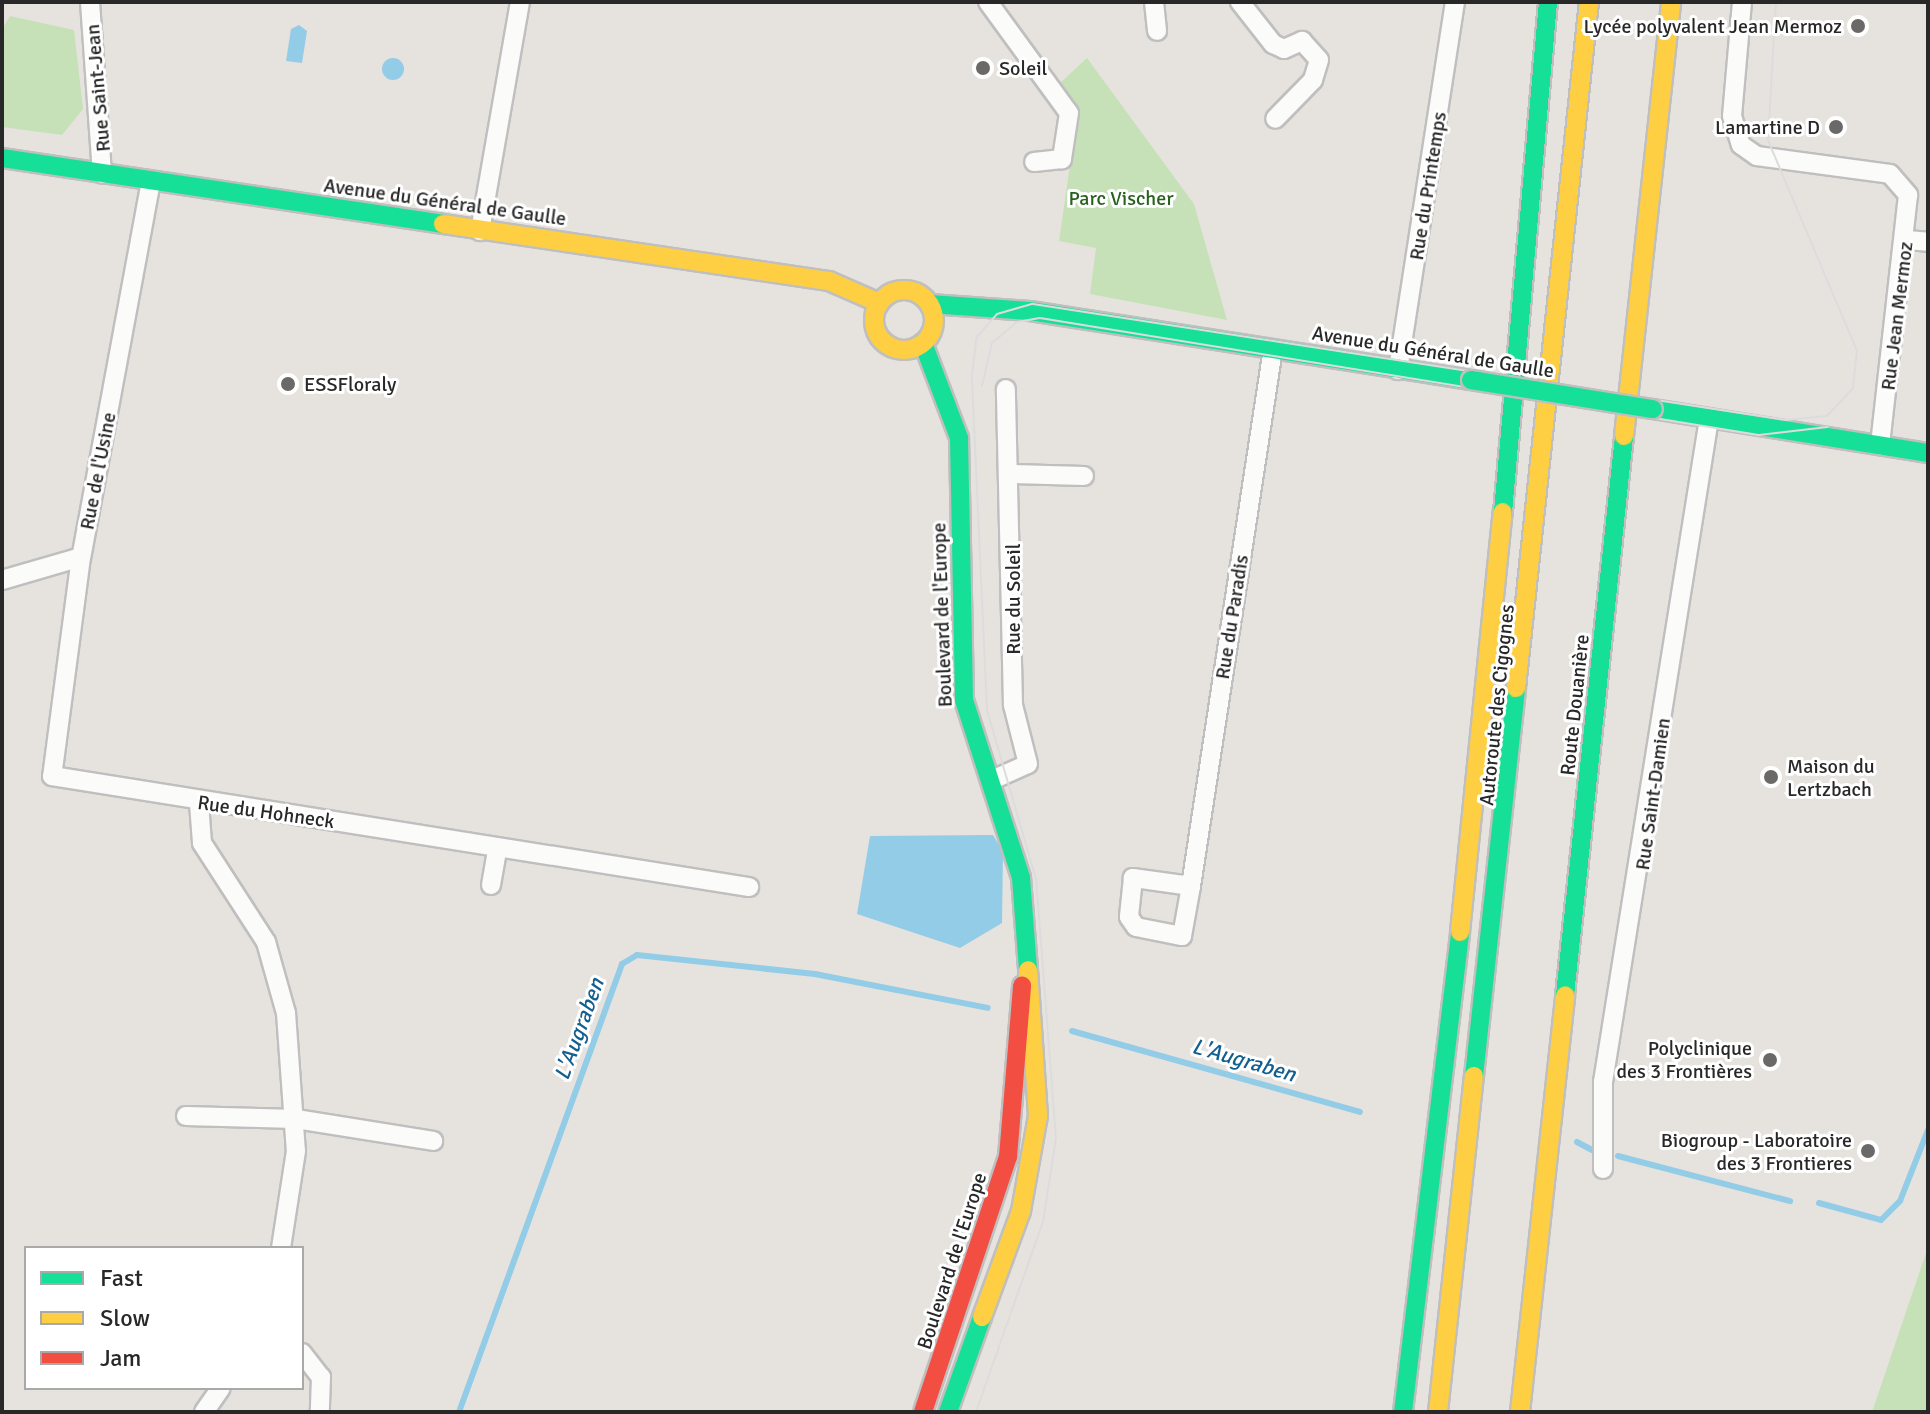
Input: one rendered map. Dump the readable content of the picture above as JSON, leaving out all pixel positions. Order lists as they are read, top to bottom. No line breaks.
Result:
{"streets":{"main road":["Avenue du Général de Gaulle","Boulevard de l'Europe","Autoroute des Cigognes","Route Douanière"],"street":["Rue Saint-Jean","Rue du Printemps","Rue Jean Mermoz","Rue de l'Usine","Rue du Soleil","Rue du Paradis","Rue Saint-Damien","Rue du Hohneck"]},"crossings":[["Rue Saint-Jean","Avenue du Général de Gaulle"],["Rue du Printemps","Avenue du Général de Gaulle"],["Avenue du Général de Gaulle","Rue Jean Mermoz"],["Avenue du Général de Gaulle","Rue de l'Usine"],["Avenue du Général de Gaulle","Boulevard de l'Europe"],["Avenue du Général de Gaulle","Rue du Paradis"],["Avenue du Général de Gaulle","Rue Saint-Damien"],["Rue de l'Usine","Rue du Hohneck"],["Rue du Soleil","Boulevard de l'Europe"]],"water":["L'Augraben"],"parks":["Parc Vischer"],"places":["Lycée polyvalent Jean Mermoz","Soleil","Lamartine D","ESSFloraly","Maison du Lertzbach","Polyclinique des 3 Frontières","Biogroup - Laboratoire des 3 Frontieres"],"legend":["Fast","Slow","Jam"]}
